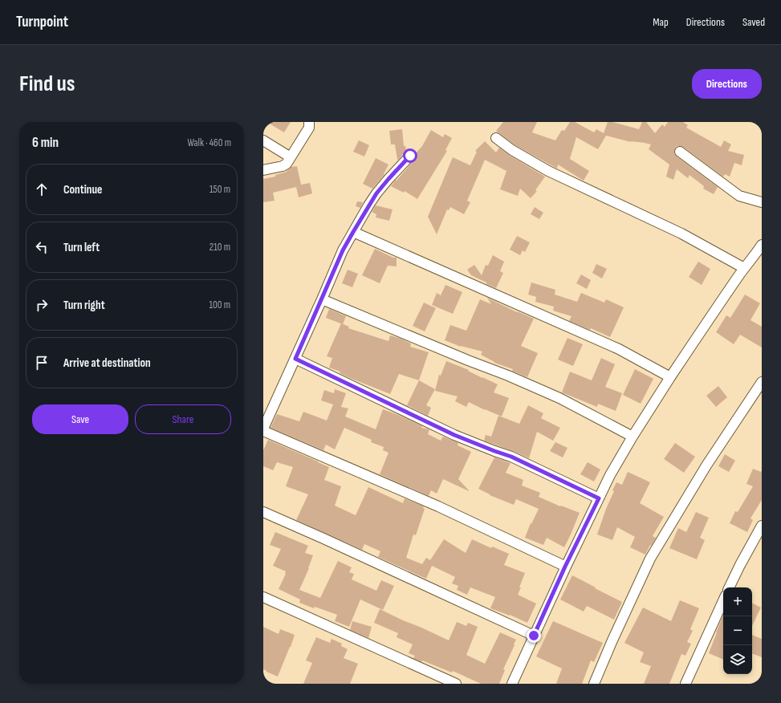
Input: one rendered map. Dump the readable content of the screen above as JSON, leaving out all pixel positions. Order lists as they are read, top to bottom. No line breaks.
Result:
{"page":{"header":"Turnpoint","nav":["Map","Directions","Saved"],"buttons":["Directions",["Save","Share"]],"title":"Find us","heading":["6 min","Walk · 460 m"],"list":[["Continue","150 m"],["Turn left","210 m"],["Turn right","100 m"],"Arrive at destination"],"map_buttons":["+","−"]}}
